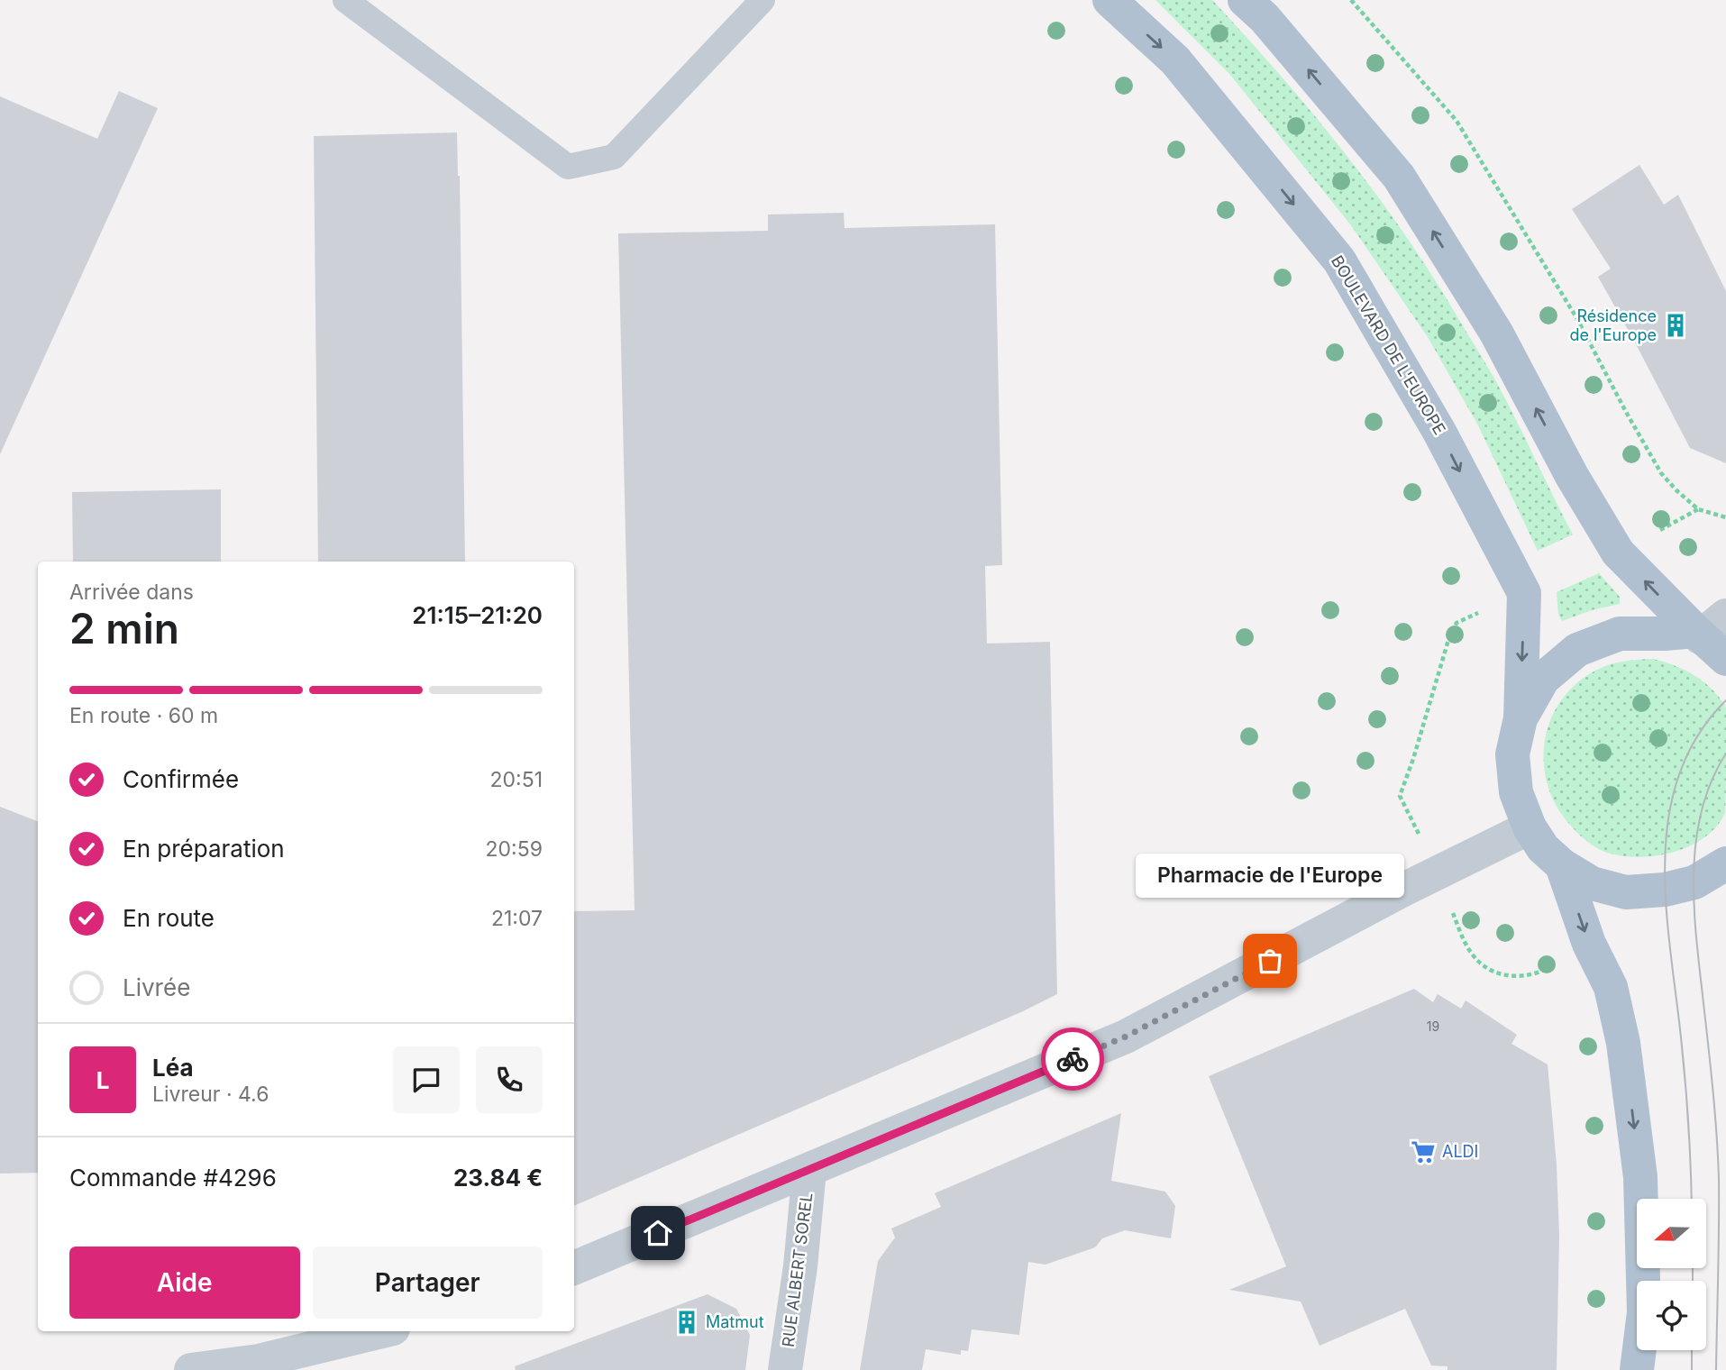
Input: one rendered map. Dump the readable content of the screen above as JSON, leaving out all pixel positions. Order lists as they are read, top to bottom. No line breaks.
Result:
{"streets":{"main road":["BOULEVARD DE L'EUROPE"],"street":["RUE ALBERT SOREL"]},"places":{"building":["Résidence de l'Europe","Matmut"],"other":["Pharmacie de l'Europe"],"supermarket":["ALDI"]},"house_numbers":["19"],"north":"left","page":{"heading":["2 min","Arrivée dans","21:15–21:20"],"panel":["Léa","Livreur · 4.6","Commande #4296","23.84 €"],"bar":"En route · 60 m","list":[["Confirmée","20:51"],["En préparation","20:59"],["En route","21:07"],"Livrée"],"bubble":"Pharmacie de l'Europe","round":"L","buttons":["Aide","Partager"]}}
